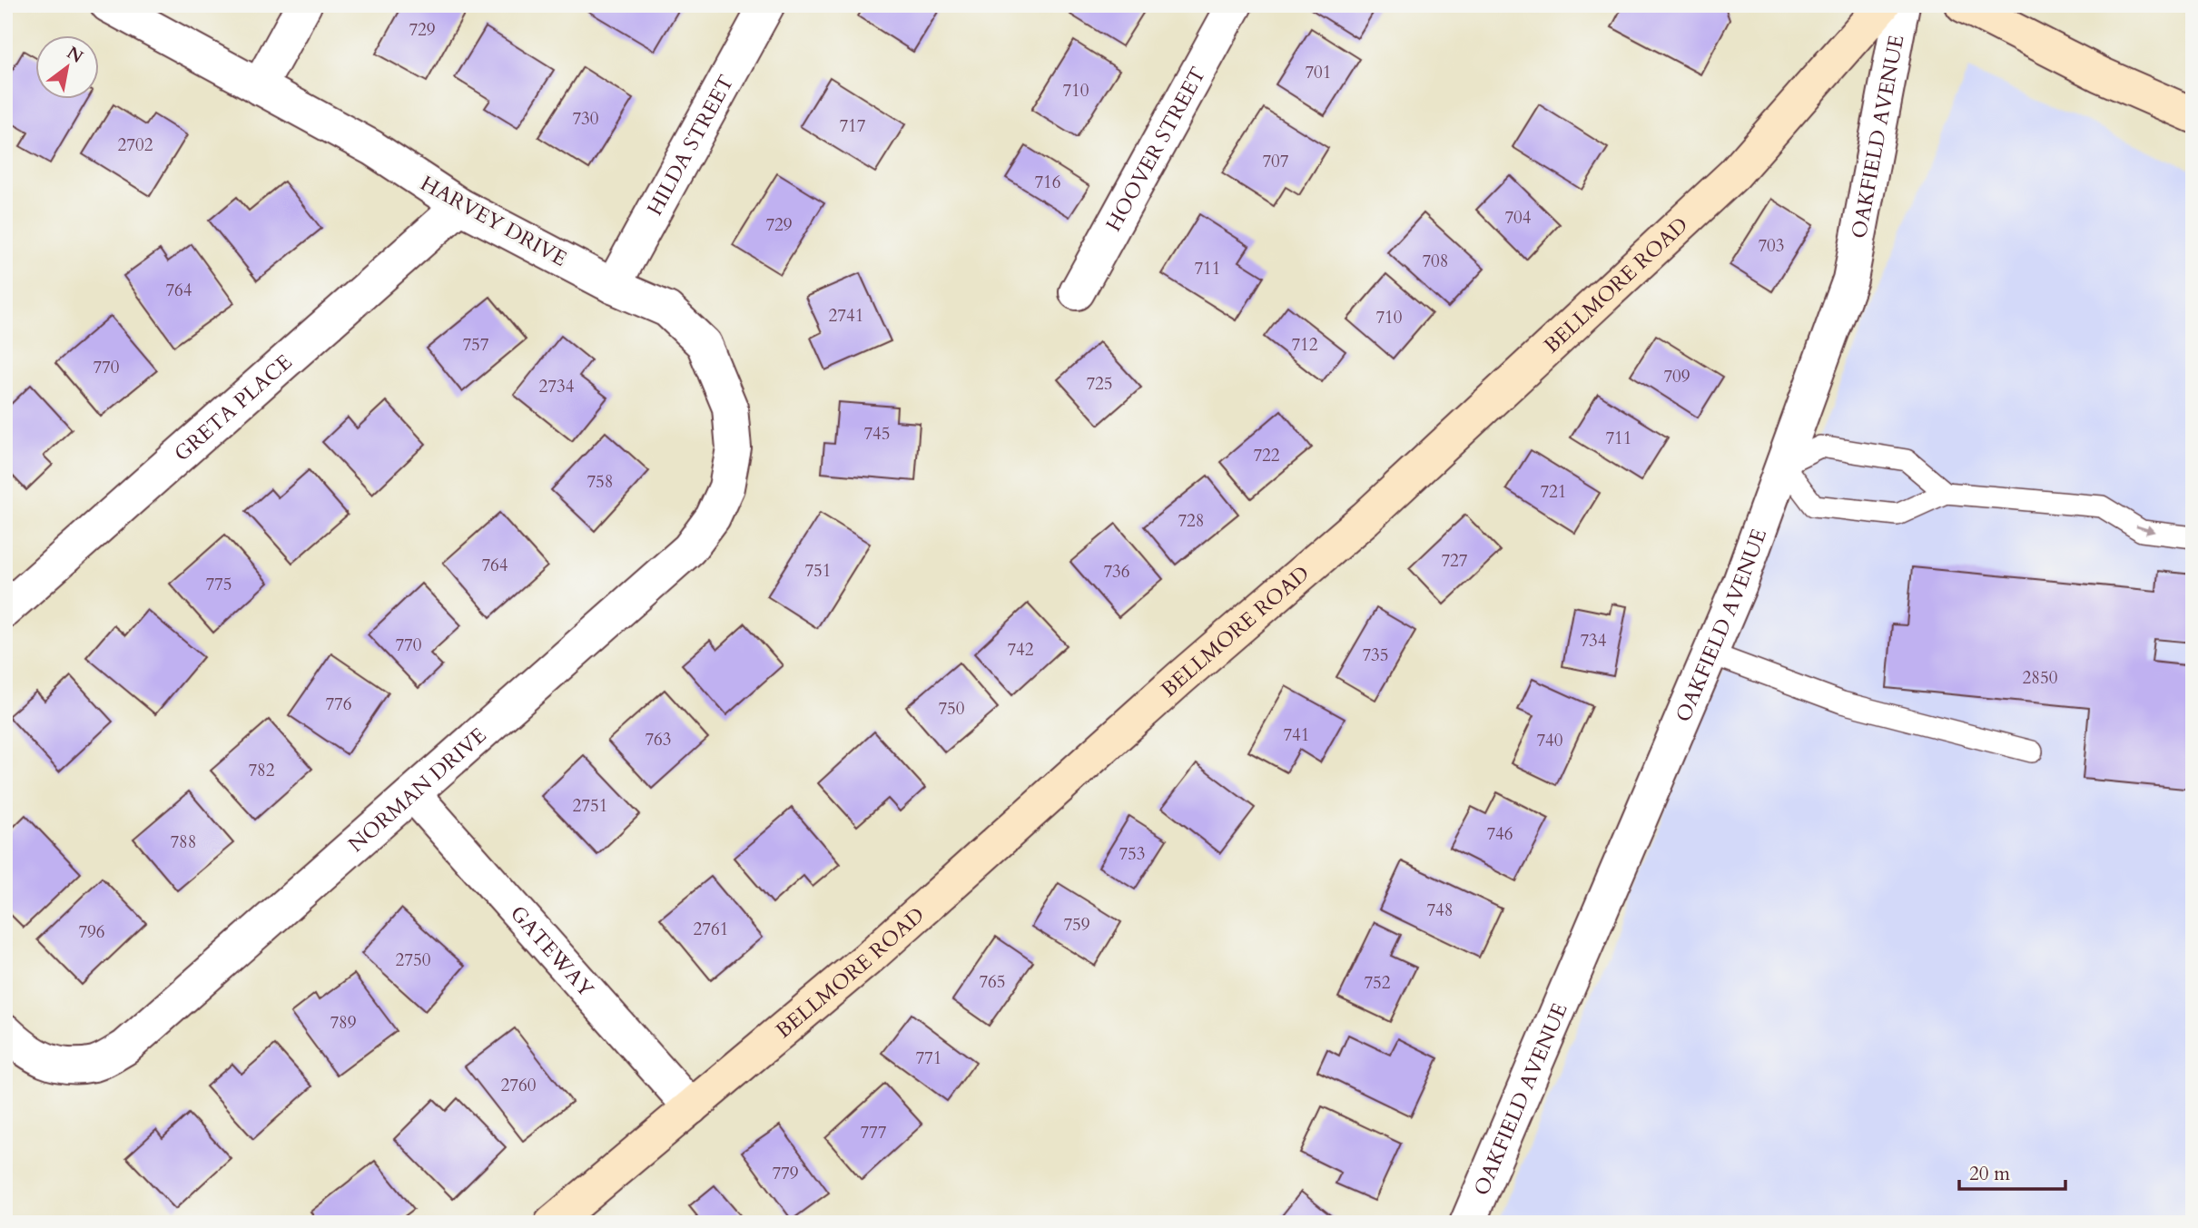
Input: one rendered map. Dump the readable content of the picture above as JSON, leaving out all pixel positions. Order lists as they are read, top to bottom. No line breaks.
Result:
{"streets":{"main road":["BELLMORE ROAD"],"street":["OAKFIELD AVENUE","HILDA STREET","HOOVER STREET","HARVEY DRIVE","GRETA PLACE","NORMAN DRIVE","GATEWAY"]},"crossings":[["HILDA STREET","HARVEY DRIVE"],["HARVEY DRIVE","GRETA PLACE"],["HARVEY DRIVE","NORMAN DRIVE"],["BELLMORE ROAD","GATEWAY"],["NORMAN DRIVE","GATEWAY"]],"house_numbers":["729","701","710","730","717","2702","707","716","704","729","703","708","711","764","2741","710","757","712","770","709","725","2734","745","711","722","758","721","728","727","764","751","736","775","734","770","742","735","2850","776","750","741","763","740","782","2751","746","788","753","748","759","2761","796","2750","765","752","789","771","2760","777","779"],"scale_bar":"20 m","north":"top right"}
